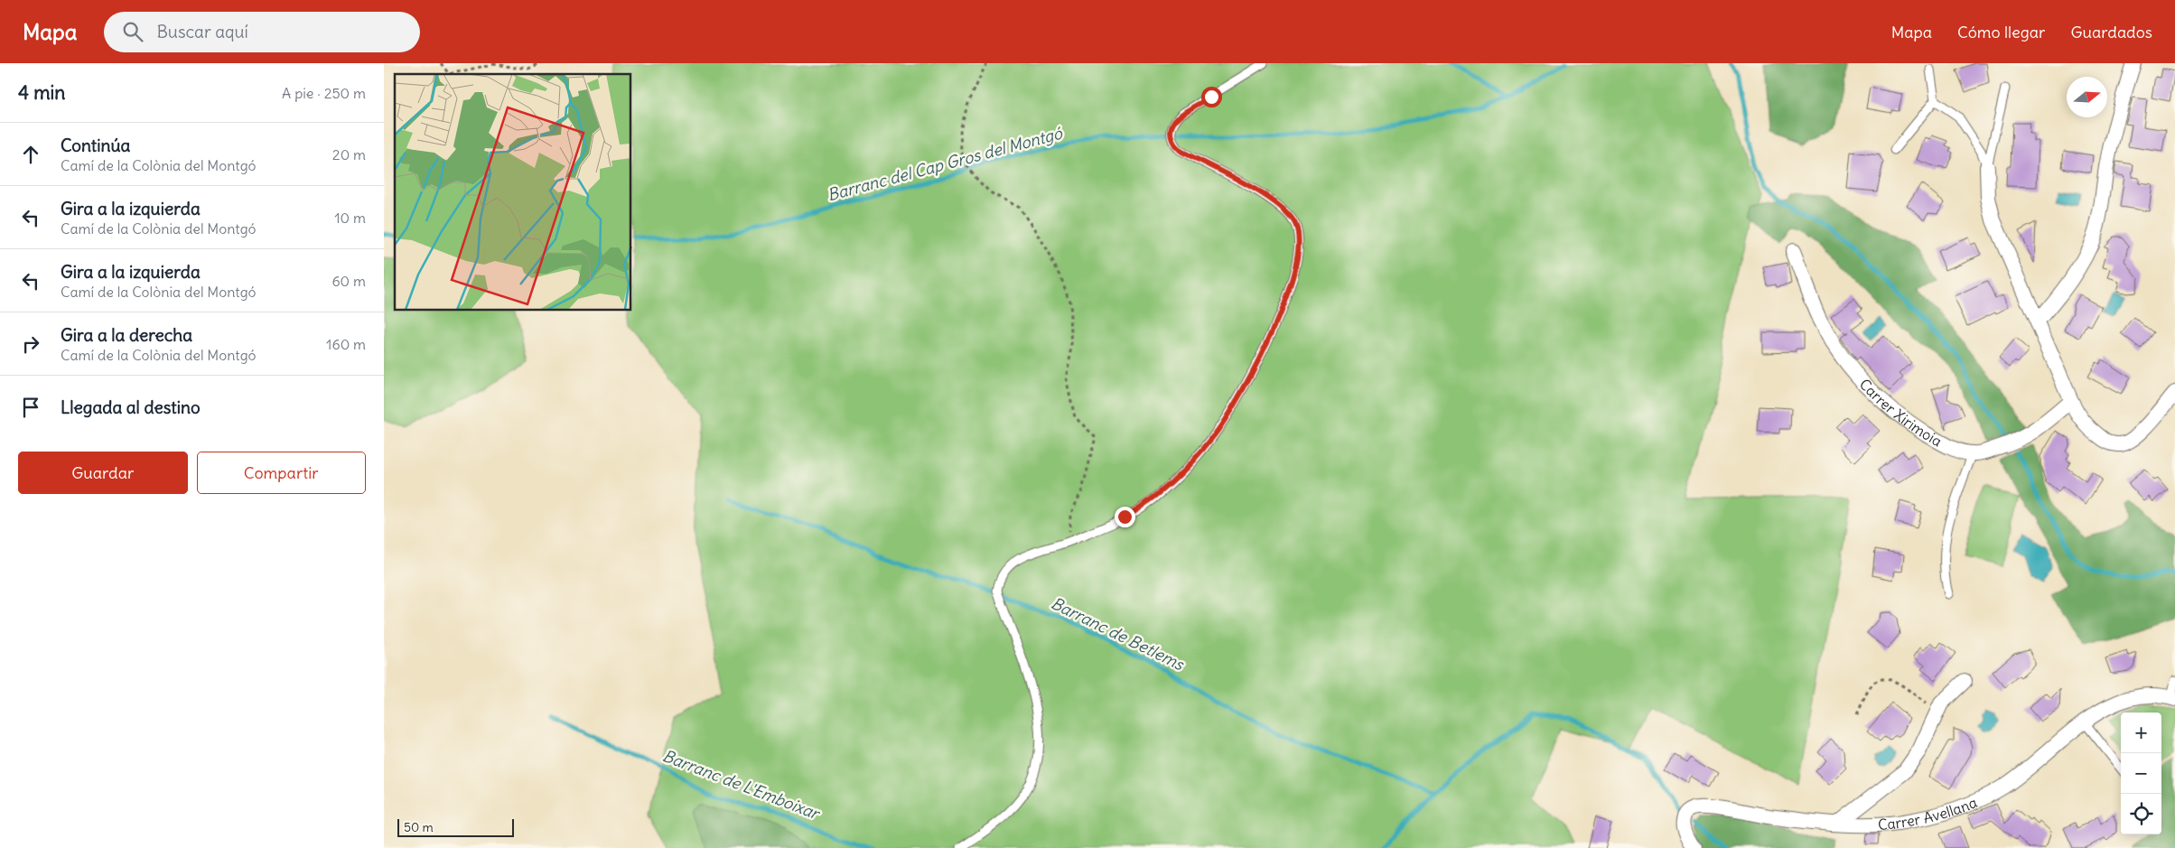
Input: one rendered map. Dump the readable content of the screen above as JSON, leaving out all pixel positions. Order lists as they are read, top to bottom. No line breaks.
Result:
{"streets":{"street":["Carrer Xirimoia","Carrer Avellana"]},"water":["Barranc del Cap Gros del Montgó","Barranc de Betlems","Barranc de L'Emboixar"],"scale_bar":"50 m","north":"right","page":{"header":"Mapa","search":"Buscar aquí","nav":["Mapa","Cómo llegar","Guardados"],"heading":["4 min","A pie · 250 m"],"list":[["Continúa","Camí de la Colònia del Montgó","20 m"],["Gira a la izquierda","Camí de la Colònia del Montgó","10 m"],["Gira a la izquierda","Camí de la Colònia del Montgó","60 m"],["Gira a la derecha","Camí de la Colònia del Montgó","160 m"],"Llegada al destino"],"buttons":["Guardar","Compartir"],"map_buttons":["+","−"],"scale":"50 m"}}
